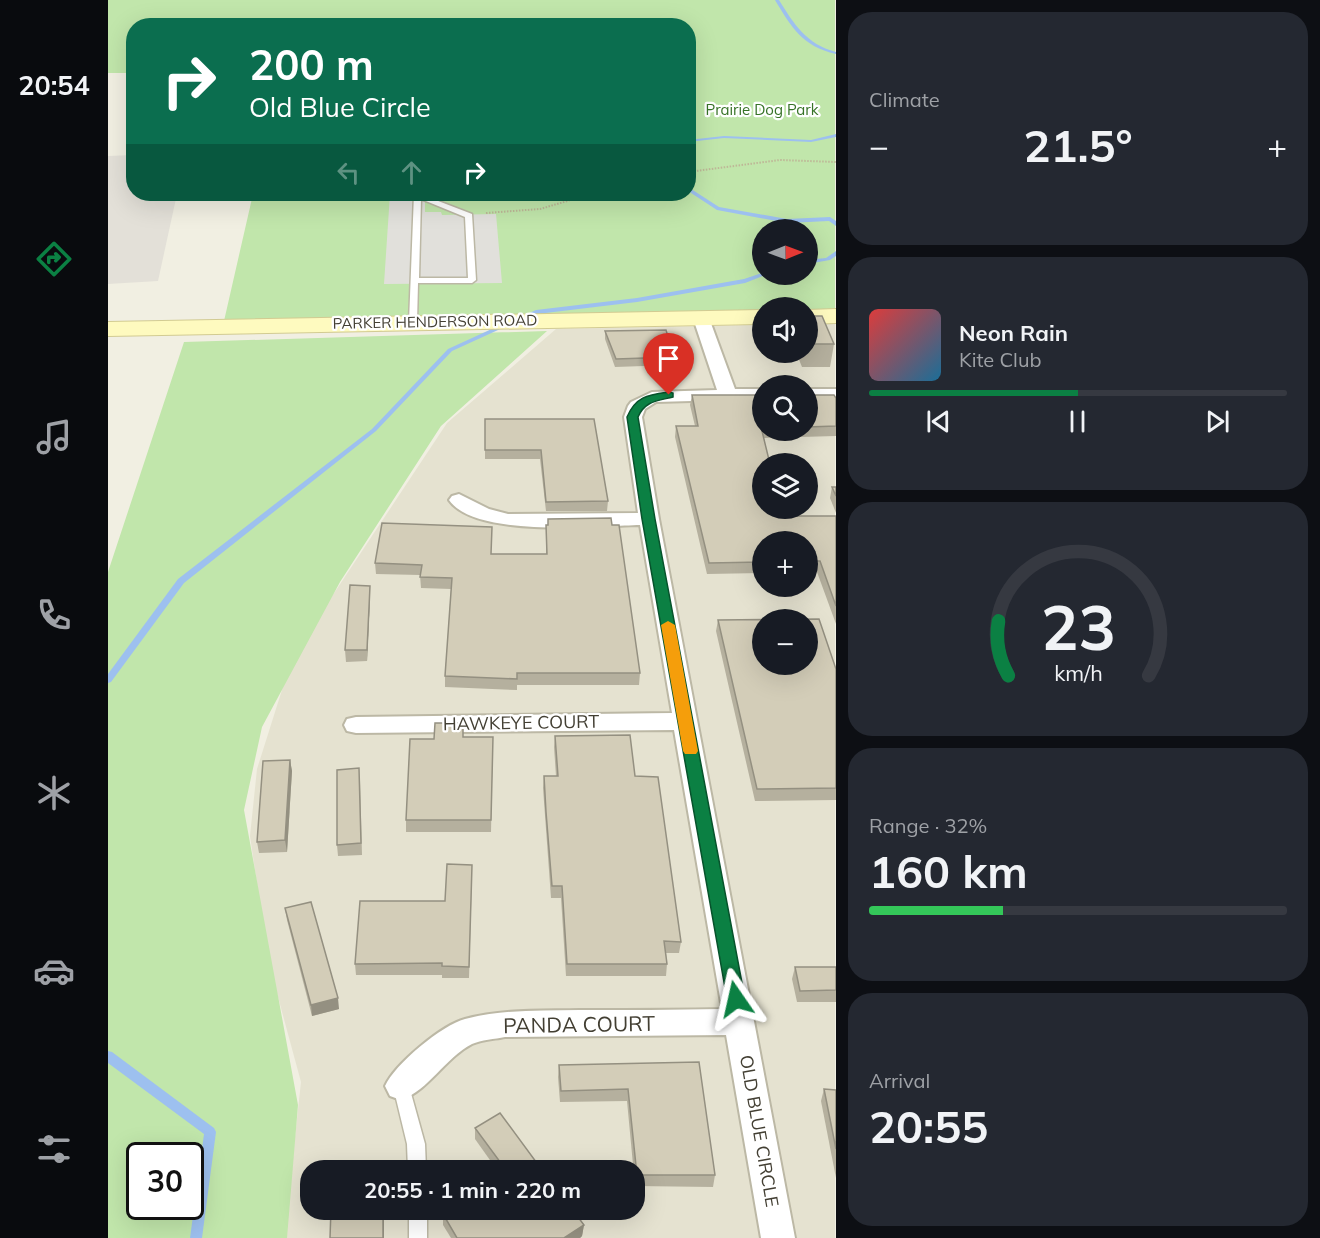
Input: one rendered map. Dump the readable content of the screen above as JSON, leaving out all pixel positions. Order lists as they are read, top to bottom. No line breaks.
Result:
{"streets":{"street":["PARKER HENDERSON ROAD","HAWKEYE COURT","PANDA COURT","OLD BLUE CIRCLE"]},"crossings":[["HAWKEYE COURT","OLD BLUE CIRCLE"],["PANDA COURT","OLD BLUE CIRCLE"]],"parks":["Prairie Dog Park"],"north":"right","page":{"tabs":"20:54","tile":["Climate",["Range · 32%","160 km"],["Arrival","20:55"]],"turn":["200 m","Old Blue Circle"],"heat":["−","21.5°","+"],"map_buttons":["+","−"],"song":["Neon Rain","Kite Club"],"limit":"30","trip":"20:55 · 1 min · 220 m","gauge":["23","km/h"]}}
